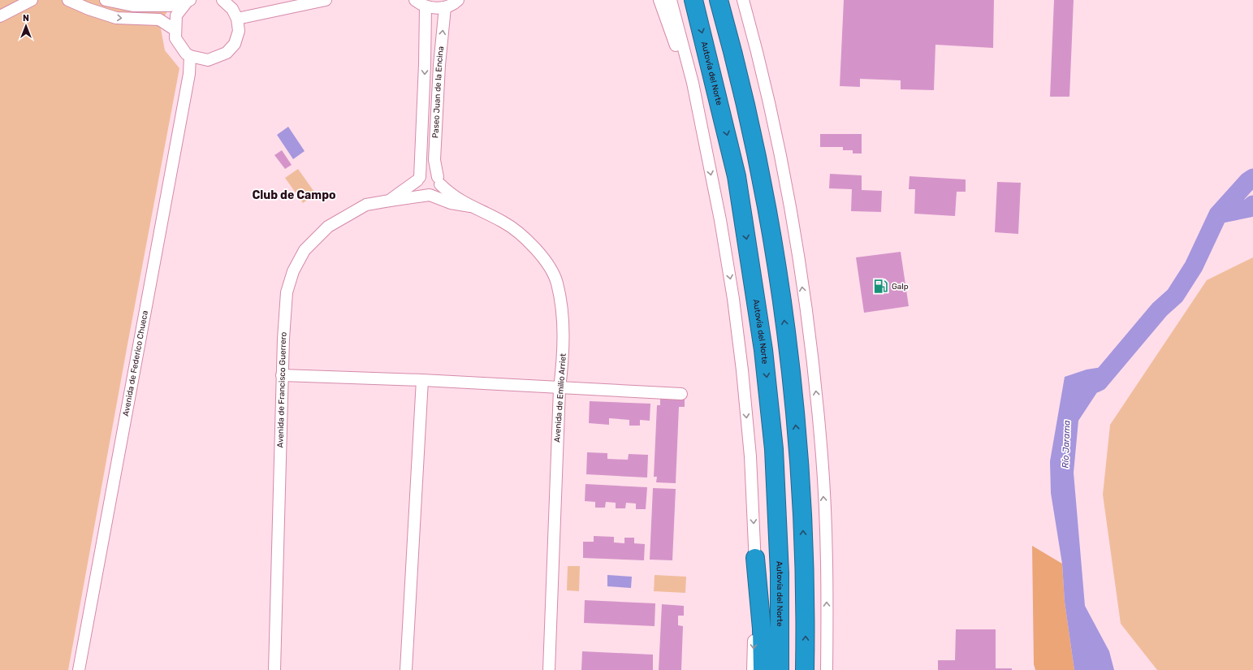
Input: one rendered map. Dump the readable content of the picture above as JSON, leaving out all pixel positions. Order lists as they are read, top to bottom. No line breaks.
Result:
{"streets":{"highway":["Autovía del Norte"],"street":["Paseo Juan de la Encina","Avenida de Federico Chueca","Avenida de Francisco Guerrero","Avenida de Emilio Arriet"]},"crossings":[["Paseo Juan de la Encina","Avenida de Francisco Guerrero"],["Paseo Juan de la Encina","Avenida de Emilio Arriet"],["Avenida de Francisco Guerrero","Avenida de Emilio Arriet"]],"districts":["Club de Campo"],"water":["Río Jarama"],"places":{"fuel station":["Galp"]},"north":"top"}
